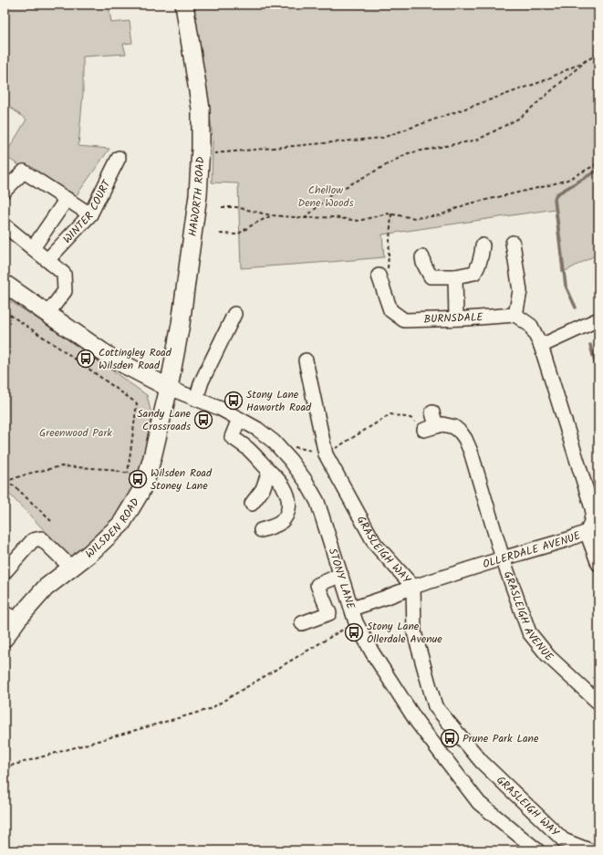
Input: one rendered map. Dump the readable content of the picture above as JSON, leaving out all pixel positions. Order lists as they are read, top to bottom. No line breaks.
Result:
{"streets":{"main road":["HAWORTH ROAD","WILSDEN ROAD"],"street":["WINTER COURT","BURNSDALE","GRASLEIGH WAY","OLLERDALE AVENUE","STONY LANE","GRASLEIGH AVENUE"]},"crossings":[["HAWORTH ROAD","WILSDEN ROAD"],["HAWORTH ROAD","STONY LANE"],["WILSDEN ROAD","STONY LANE"],["GRASLEIGH WAY","OLLERDALE AVENUE"],["OLLERDALE AVENUE","STONY LANE"],["OLLERDALE AVENUE","GRASLEIGH AVENUE"]],"parks":["Chellow Dene Woods","Greenwood Park"],"places":{"bus stop":["Cottingley Road Wilsden Road","Stony Lane Haworth Road","Sandy Lane Crossroads","Wilsden Road Stoney Lane","Stony Lane Ollerdale Avenue","Prune Park Lane"]}}
